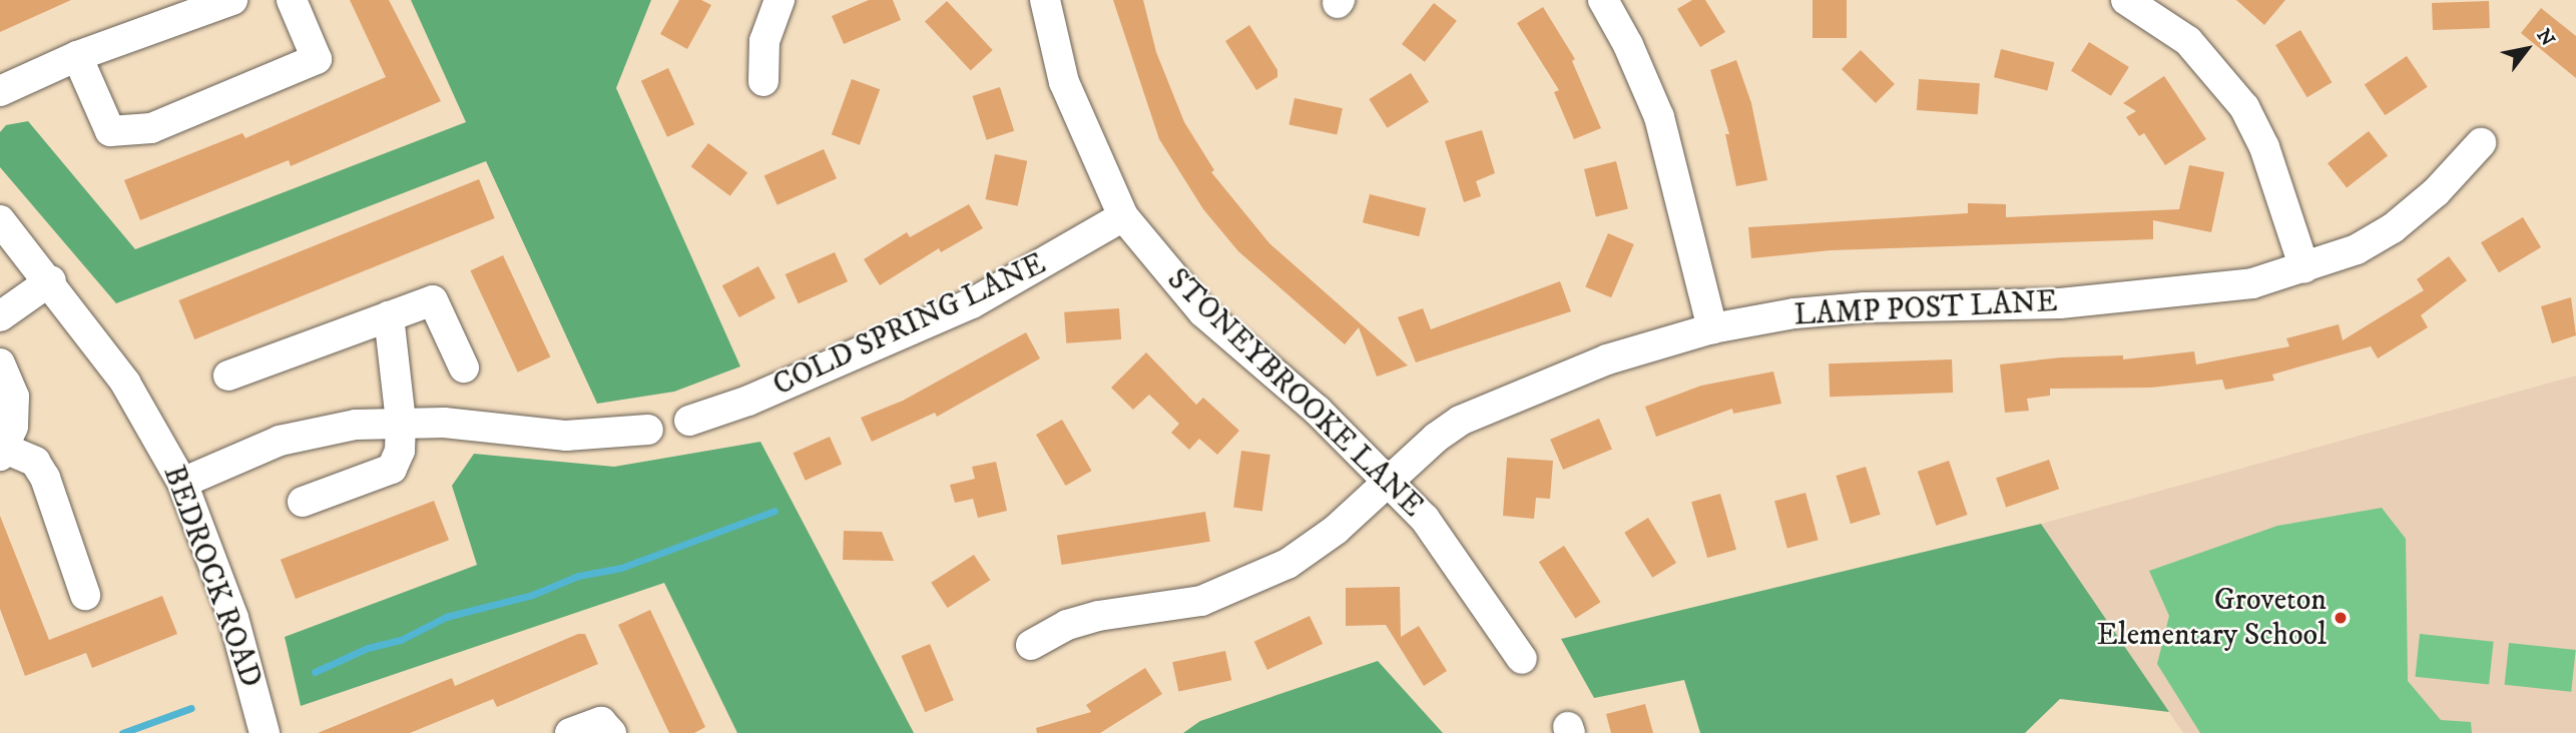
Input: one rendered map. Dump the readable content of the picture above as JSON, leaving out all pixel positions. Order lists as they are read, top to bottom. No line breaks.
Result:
{"streets":{"street":["LAMP POST LANE","COLD SPRING LANE","STONEYBROOKE LANE","BEDROCK ROAD"]},"crossings":[["LAMP POST LANE","STONEYBROOKE LANE"],["COLD SPRING LANE","STONEYBROOKE LANE"]],"places":["Groveton Elementary School"],"north":"top right"}
